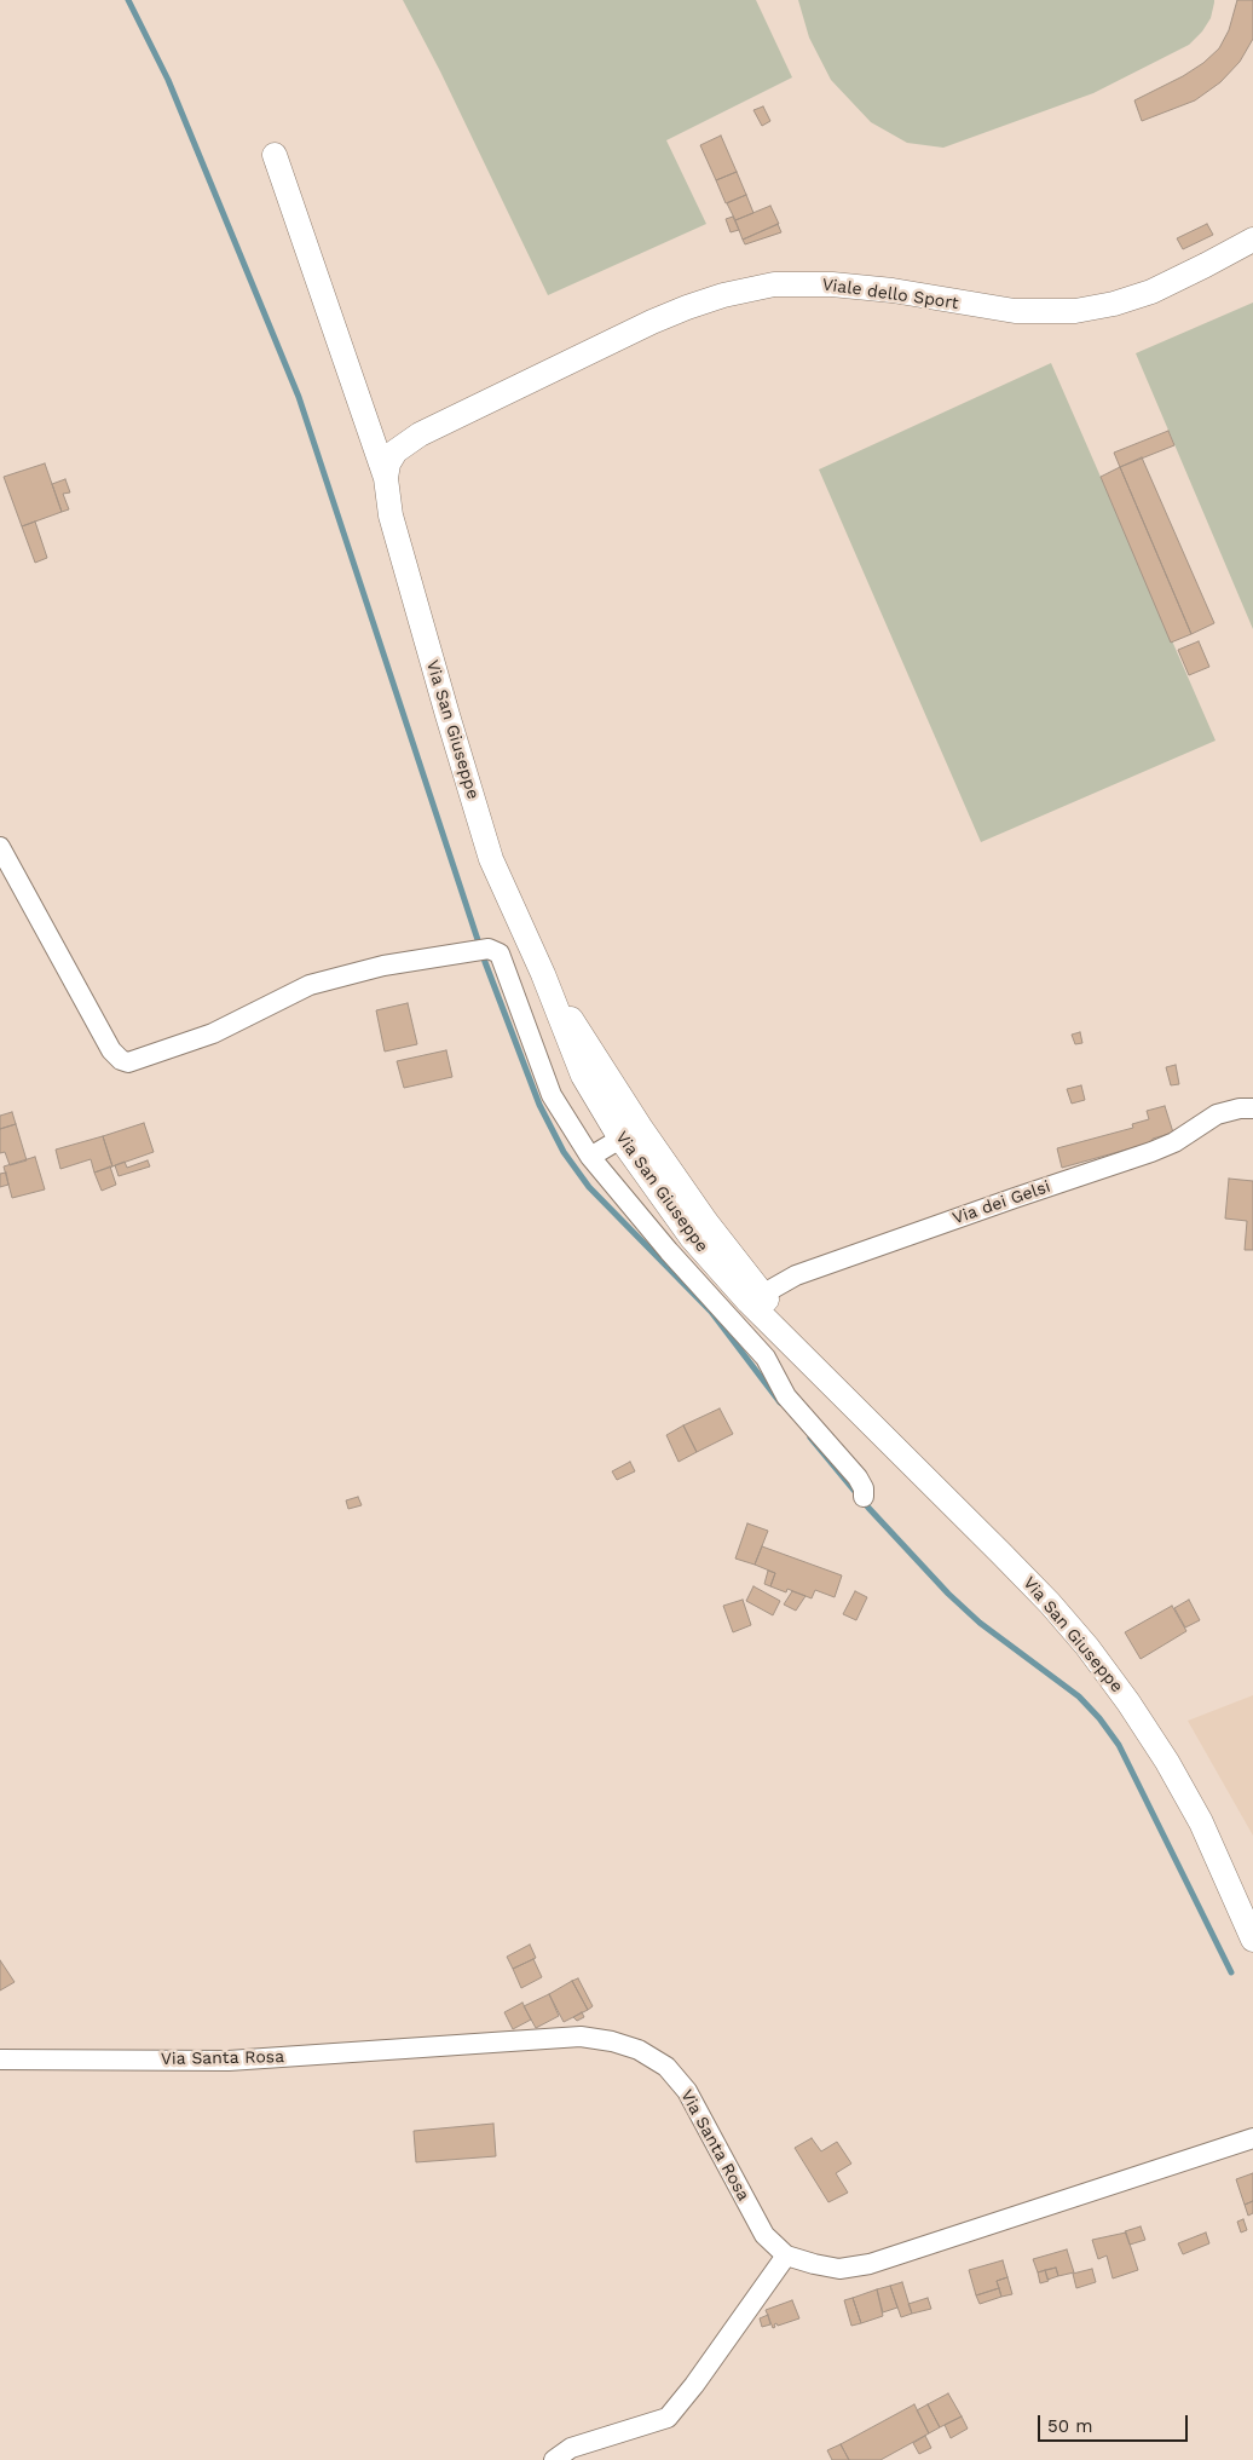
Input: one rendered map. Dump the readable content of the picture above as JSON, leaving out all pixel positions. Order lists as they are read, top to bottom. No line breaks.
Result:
{"streets":{"street":["Viale dello Sport","Via San Giuseppe","Via dei Gelsi","Via Santa Rosa"]},"crossings":[["Viale dello Sport","Via San Giuseppe"],["Via San Giuseppe","Via dei Gelsi"]],"scale_bar":"50 m"}
